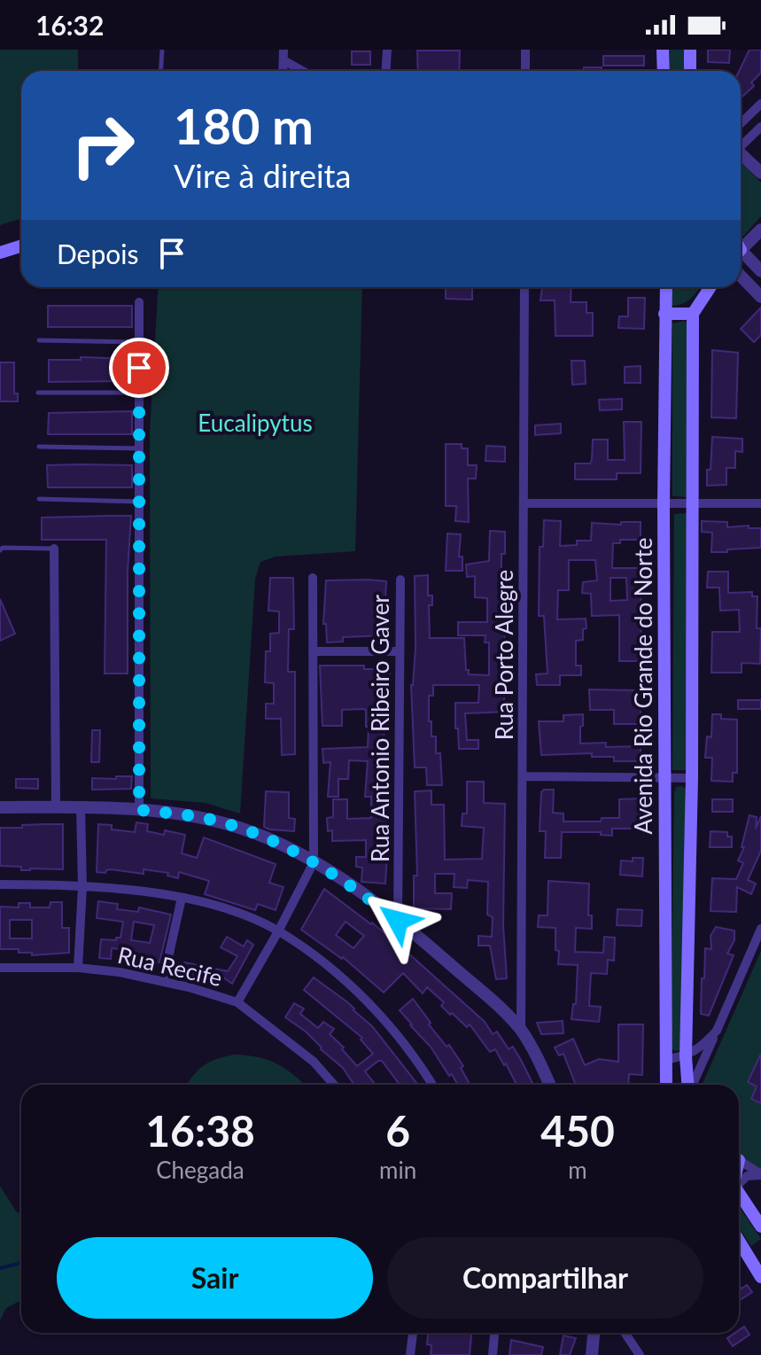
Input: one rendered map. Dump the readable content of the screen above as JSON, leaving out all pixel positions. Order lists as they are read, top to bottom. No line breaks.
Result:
{"streets":{"main road":["Avenida Rio Grande do Norte"],"street":["Rua Porto Alegre","Rua Antonio Ribeiro Gaver","Rua Recife"]},"parks":["Eucalipytus"],"page":{"status":"16:32","turn":["180 m","Vire à direita"],"then":"Depois","eta":["16:38","Chegada","6","min","450","m"],"buttons":["Sair","Compartilhar"]}}
